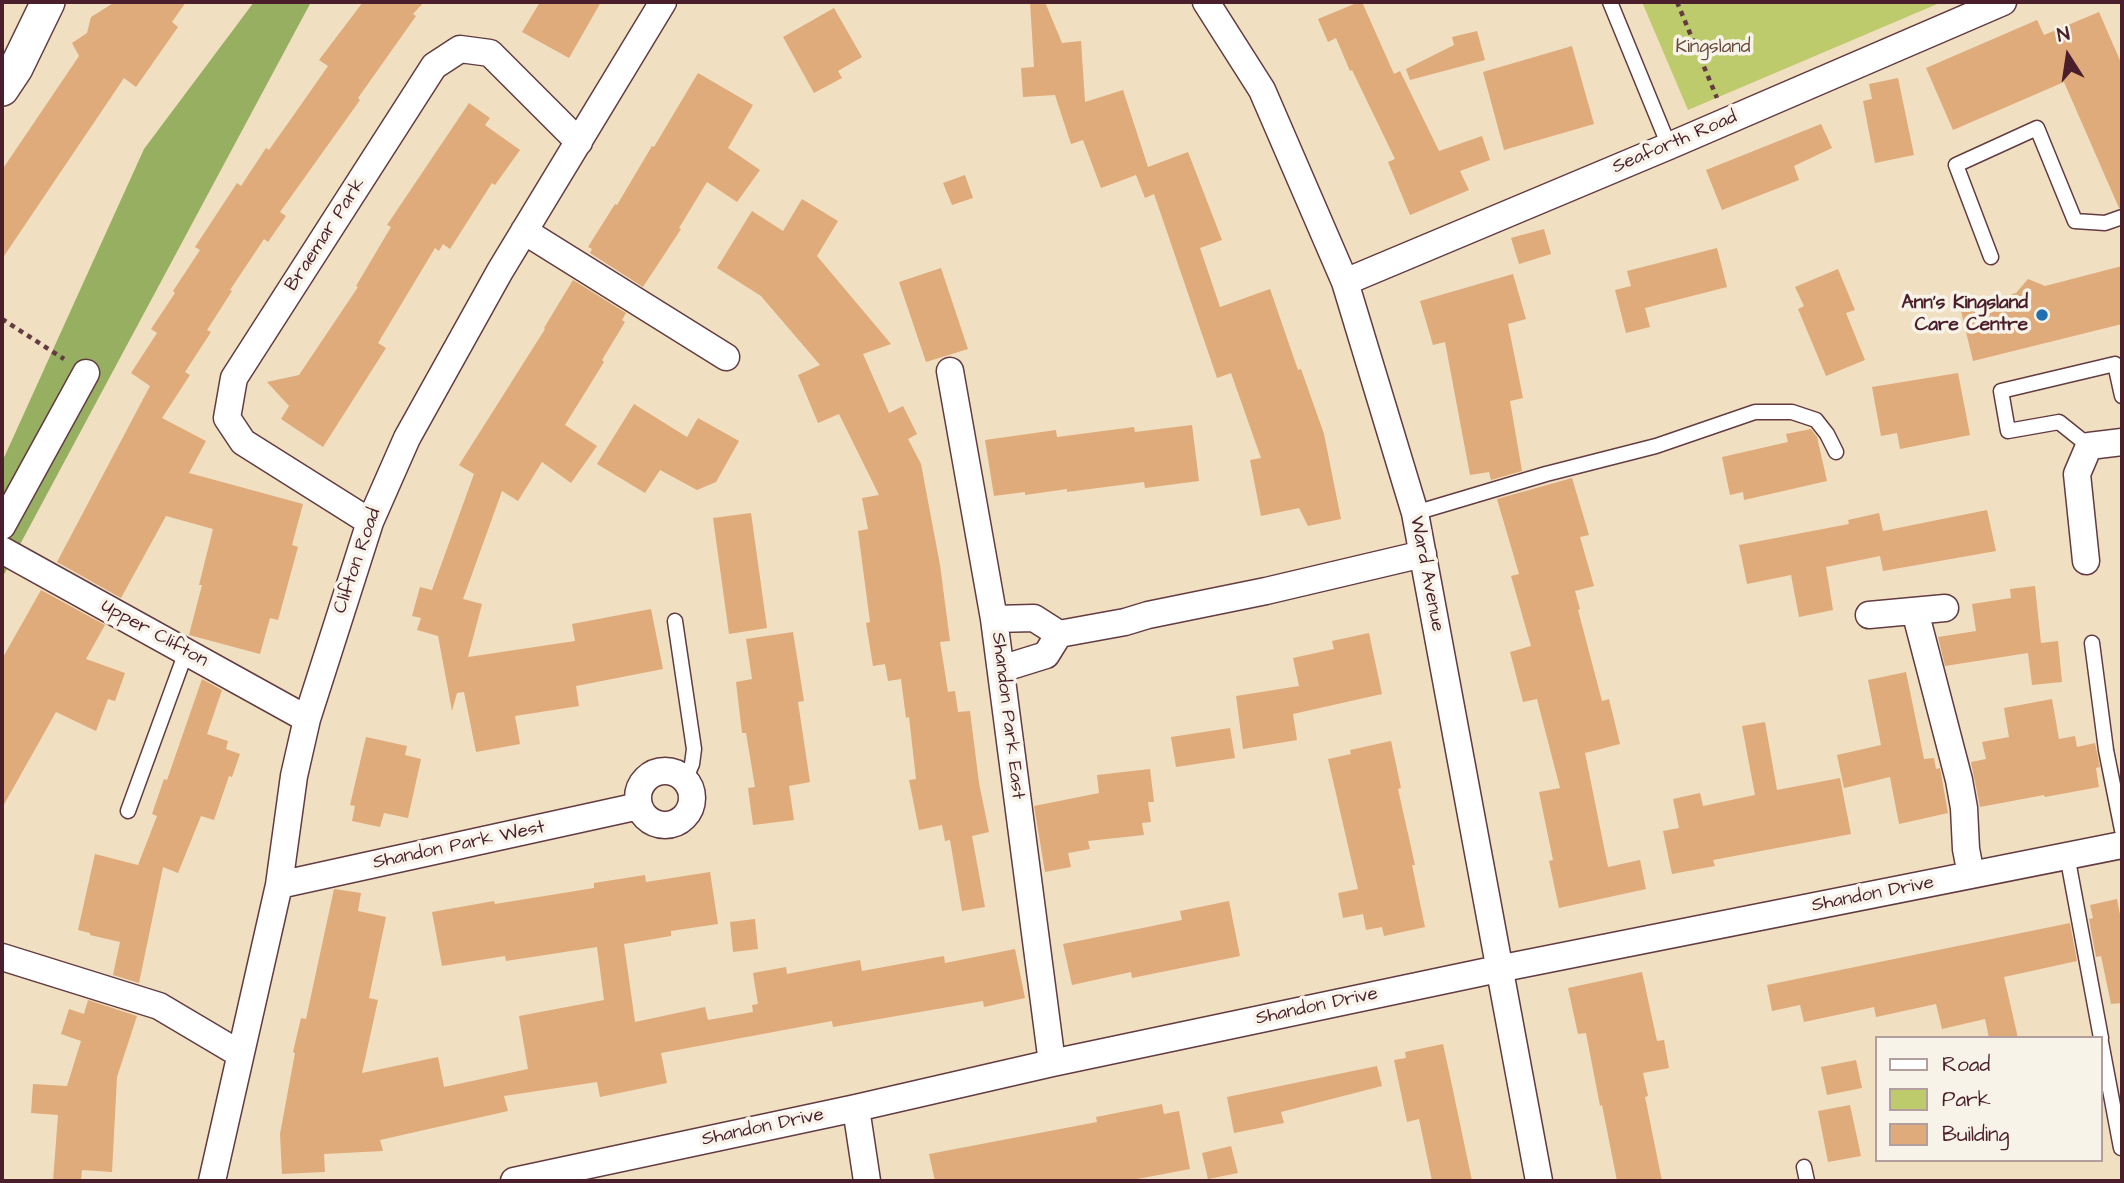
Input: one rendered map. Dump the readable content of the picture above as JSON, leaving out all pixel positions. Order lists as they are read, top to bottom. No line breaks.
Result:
{"streets":{"street":["Seaforth Road","Braemar Park","Clifton Road","Ward Avenue","Upper Clifton","Shandon Park East","Shandon Park West","Shandon Drive"]},"crossings":[["Seaforth Road","Ward Avenue"],["Braemar Park","Clifton Road"],["Clifton Road","Upper Clifton"],["Clifton Road","Shandon Park West"],["Ward Avenue","Shandon Drive"],["Shandon Park East","Shandon Drive"]],"parks":["Kingsland"],"places":["Ann's Kingsland Care Centre"],"legend":["Road","Park","Building"],"north":"top"}
